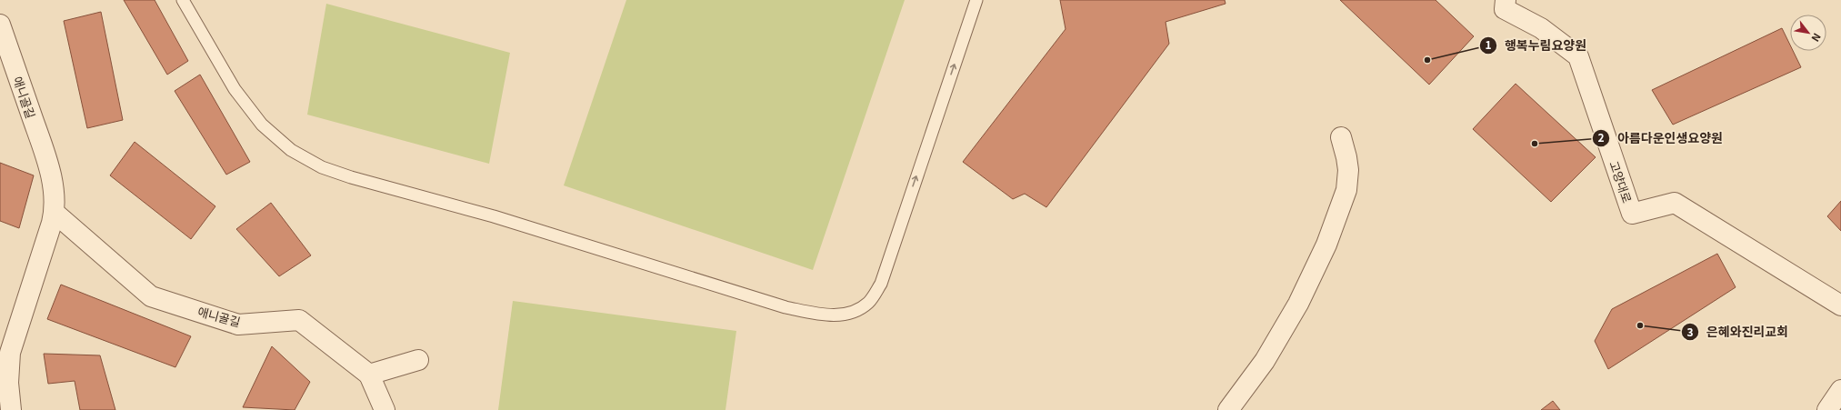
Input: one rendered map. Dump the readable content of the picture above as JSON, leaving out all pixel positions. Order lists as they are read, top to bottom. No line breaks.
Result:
{"streets":{"street":["애니골길","고양대로"]},"places":["행복누림요양원","아름다운인생요양원","은혜와진리교회"],"north":"bottom right"}
